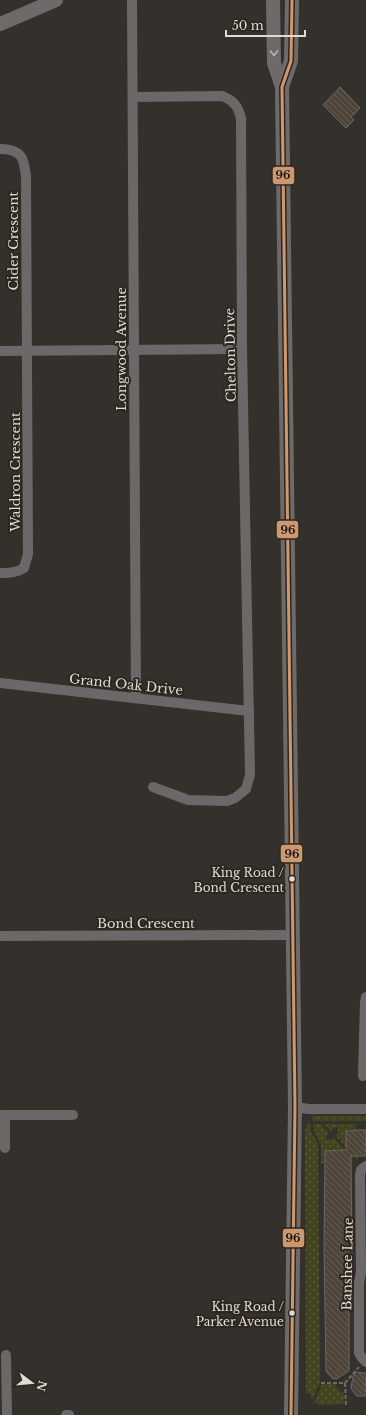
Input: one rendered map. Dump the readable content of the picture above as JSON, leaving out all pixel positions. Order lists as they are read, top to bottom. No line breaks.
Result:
{"streets":{"street":["Cider Crescent","Longwood Avenue","Chelton Drive","Waldron Crescent","Grand Oak Drive","Bond Crescent","Banshee Lane"]},"crossings":[["Cider Crescent","Waldron Crescent"],["Longwood Avenue","Chelton Drive"],["Longwood Avenue","Grand Oak Drive"],["Chelton Drive","Grand Oak Drive"]],"places":["King Road / Bond Crescent","King Road / Parker Avenue"],"lines":["transit line 96"],"scale_bar":"50 m","north":"right"}
